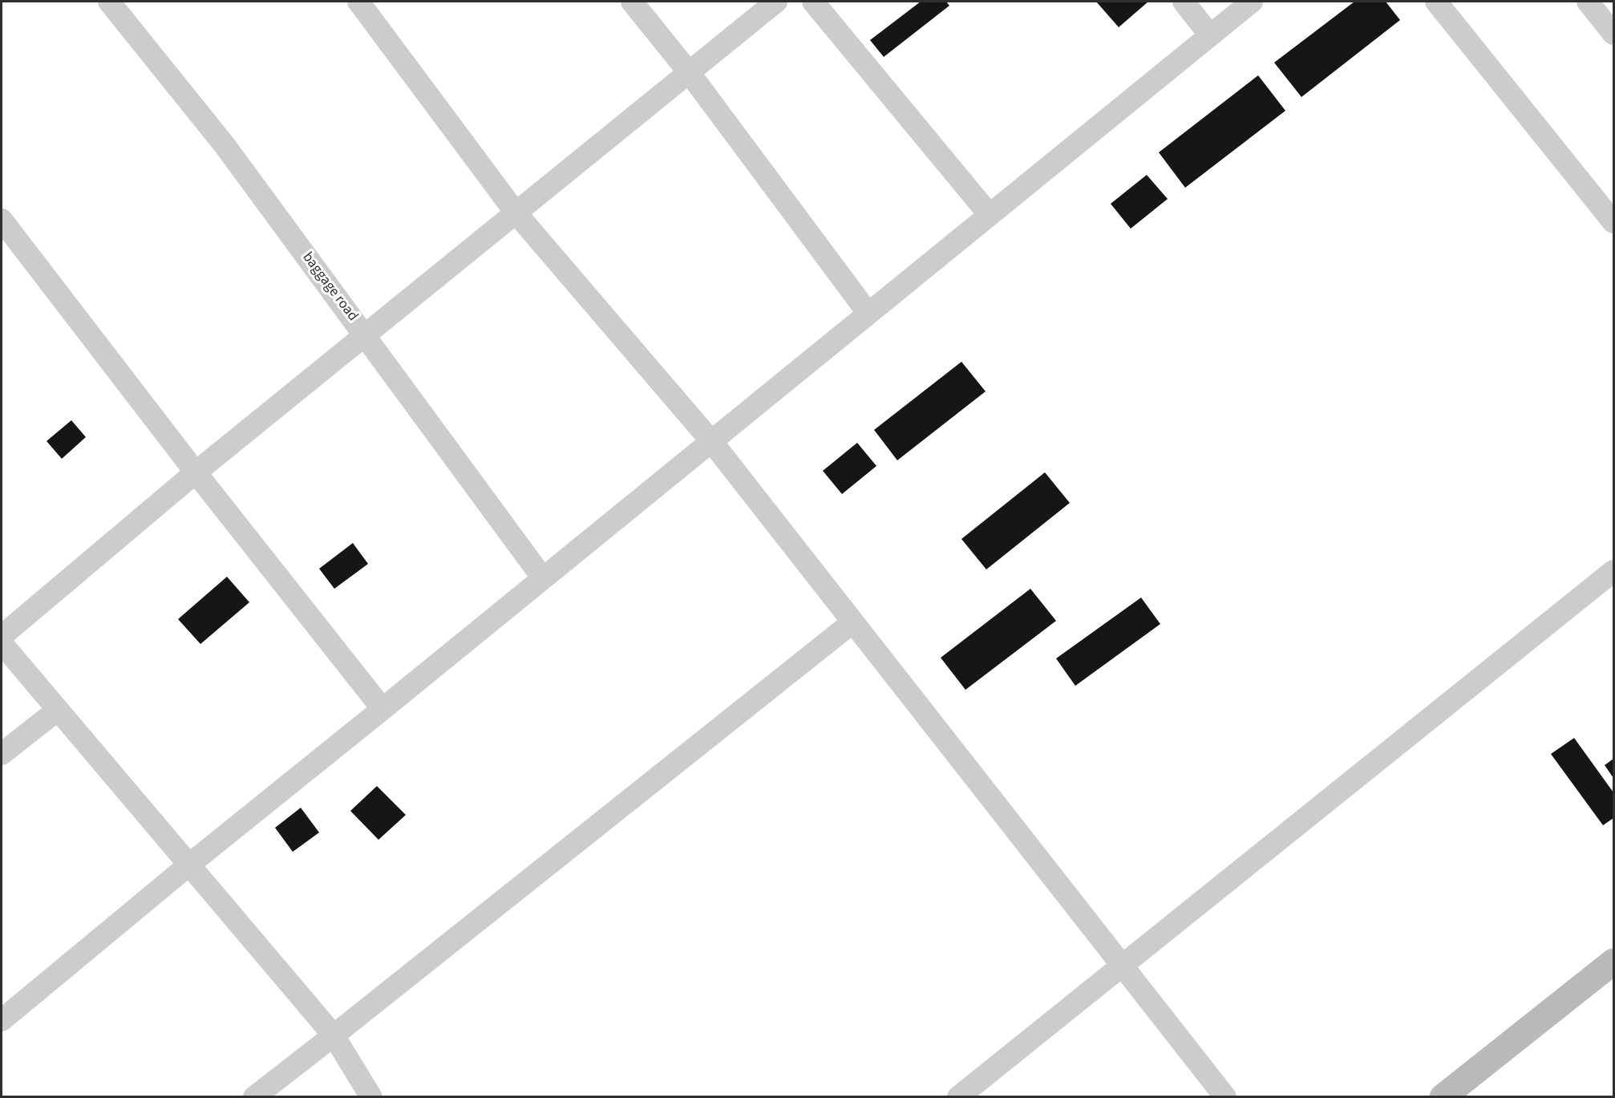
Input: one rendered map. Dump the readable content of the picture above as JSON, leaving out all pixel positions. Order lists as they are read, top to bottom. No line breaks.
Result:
{"streets":{"street":["baggage road"]}}
